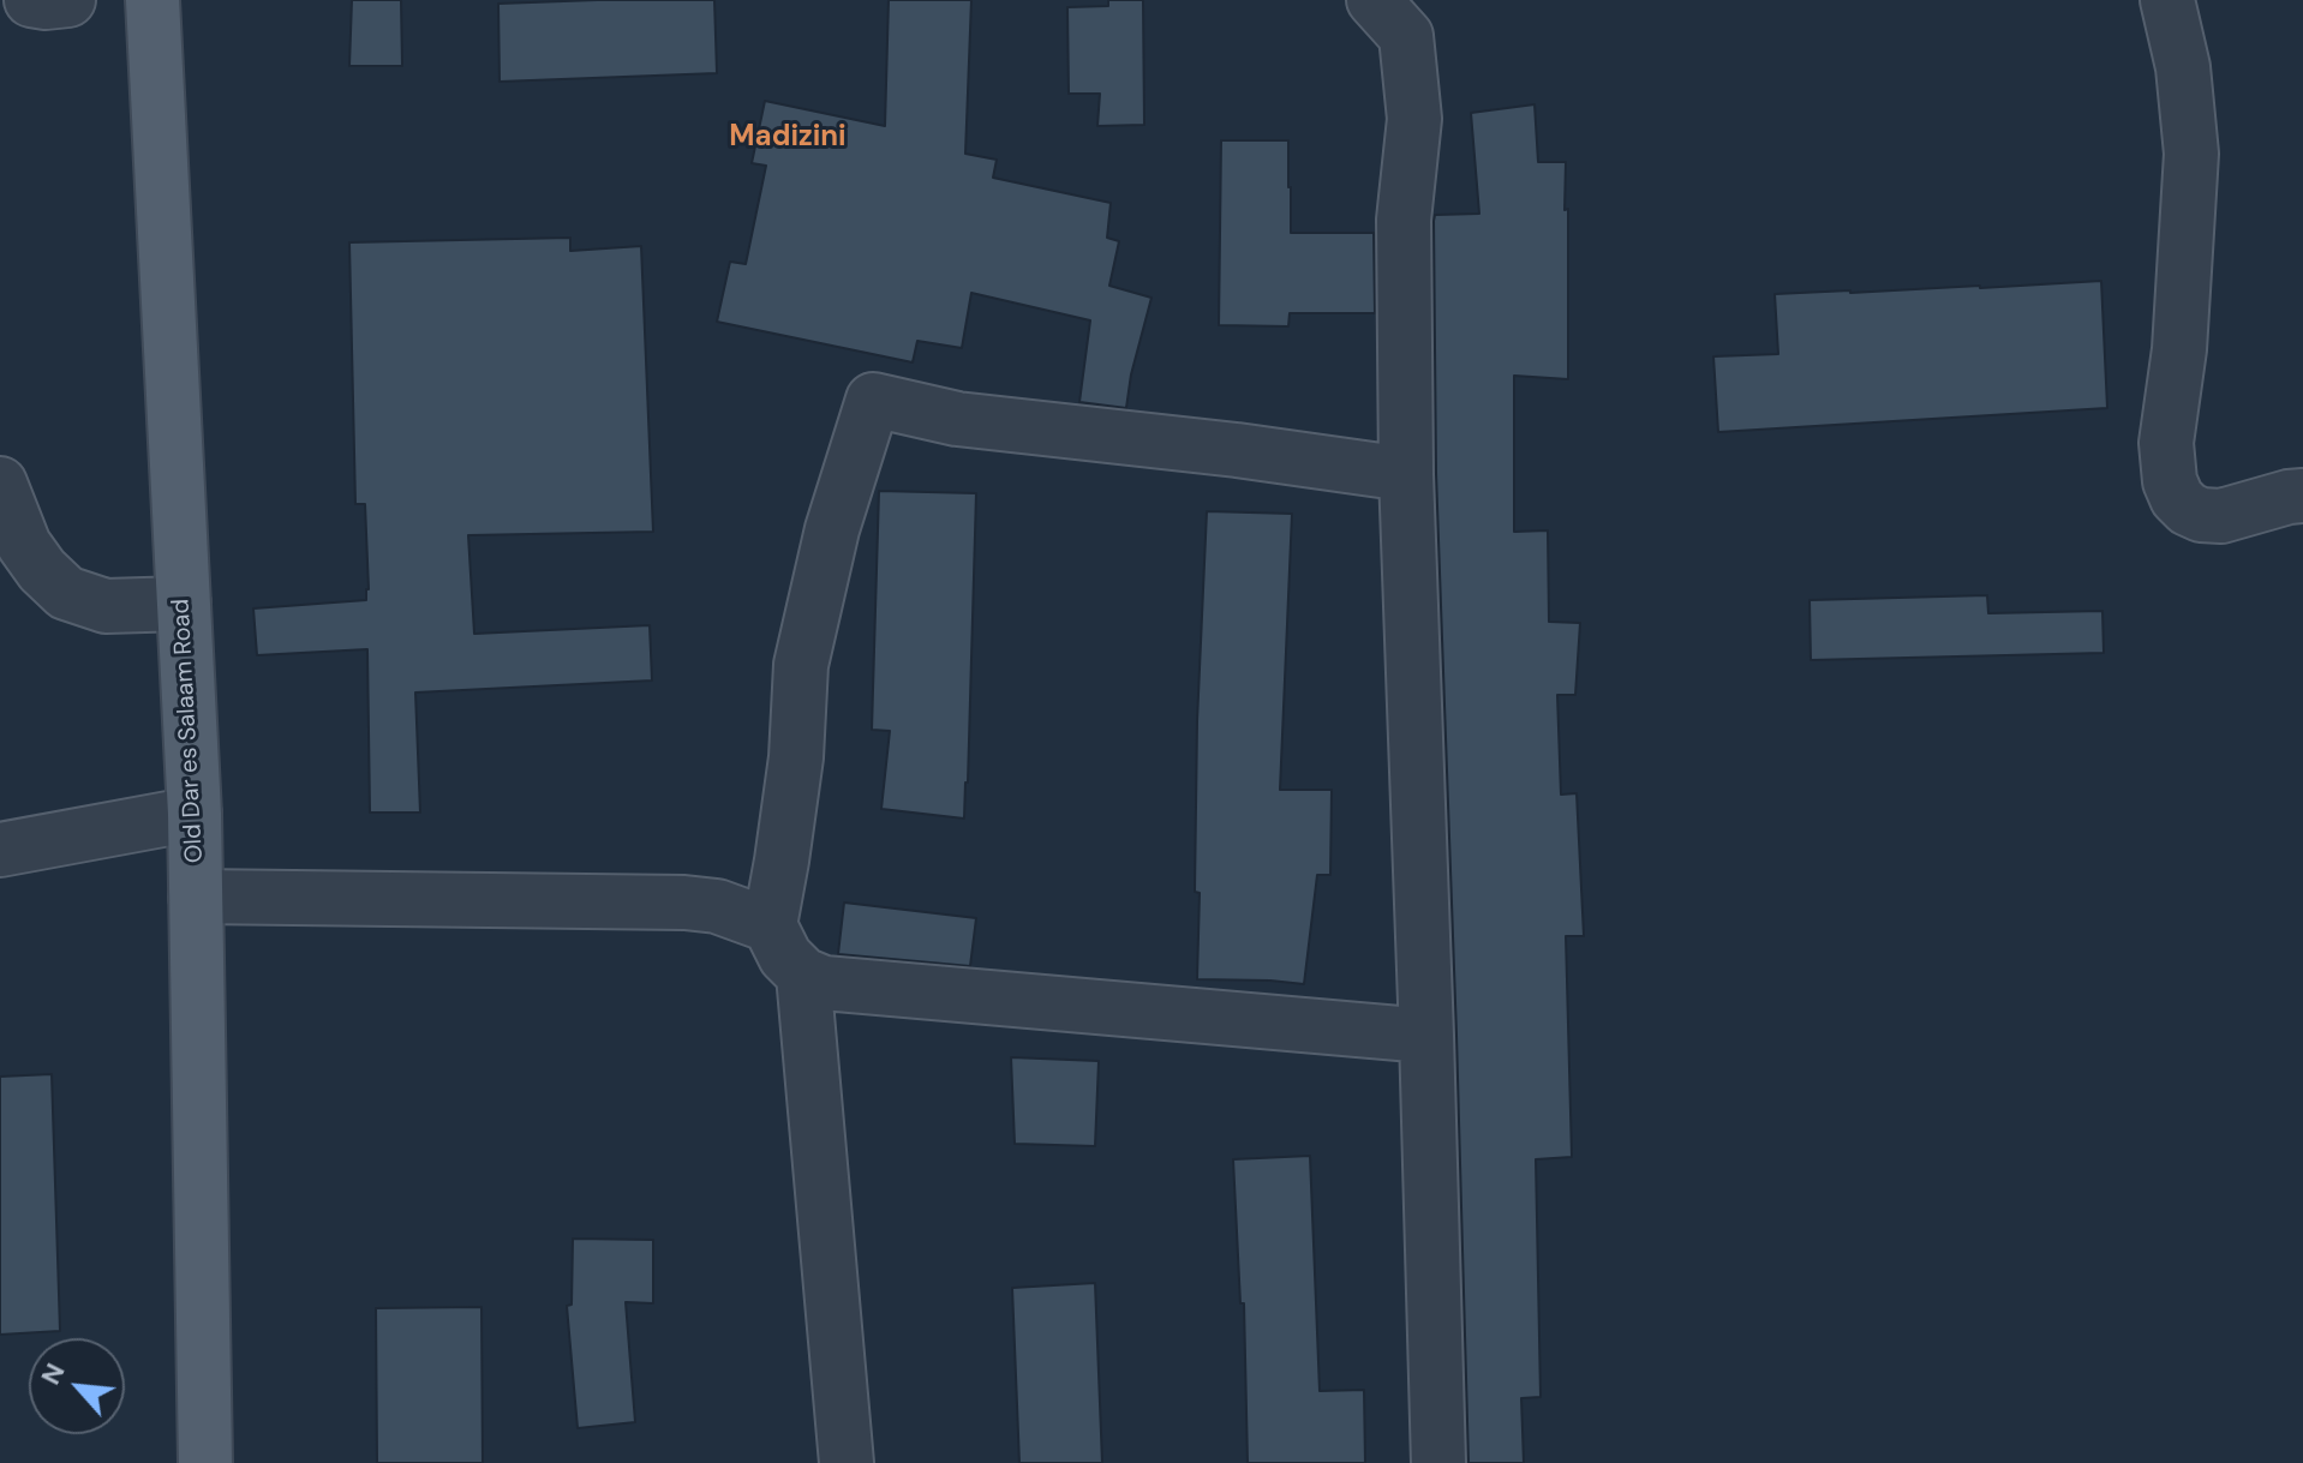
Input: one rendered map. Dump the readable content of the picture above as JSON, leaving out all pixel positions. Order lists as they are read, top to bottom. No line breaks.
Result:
{"streets":{"main road":["Old Dar es Salaam Road"]},"districts":["Madizini"],"north":"top left"}
